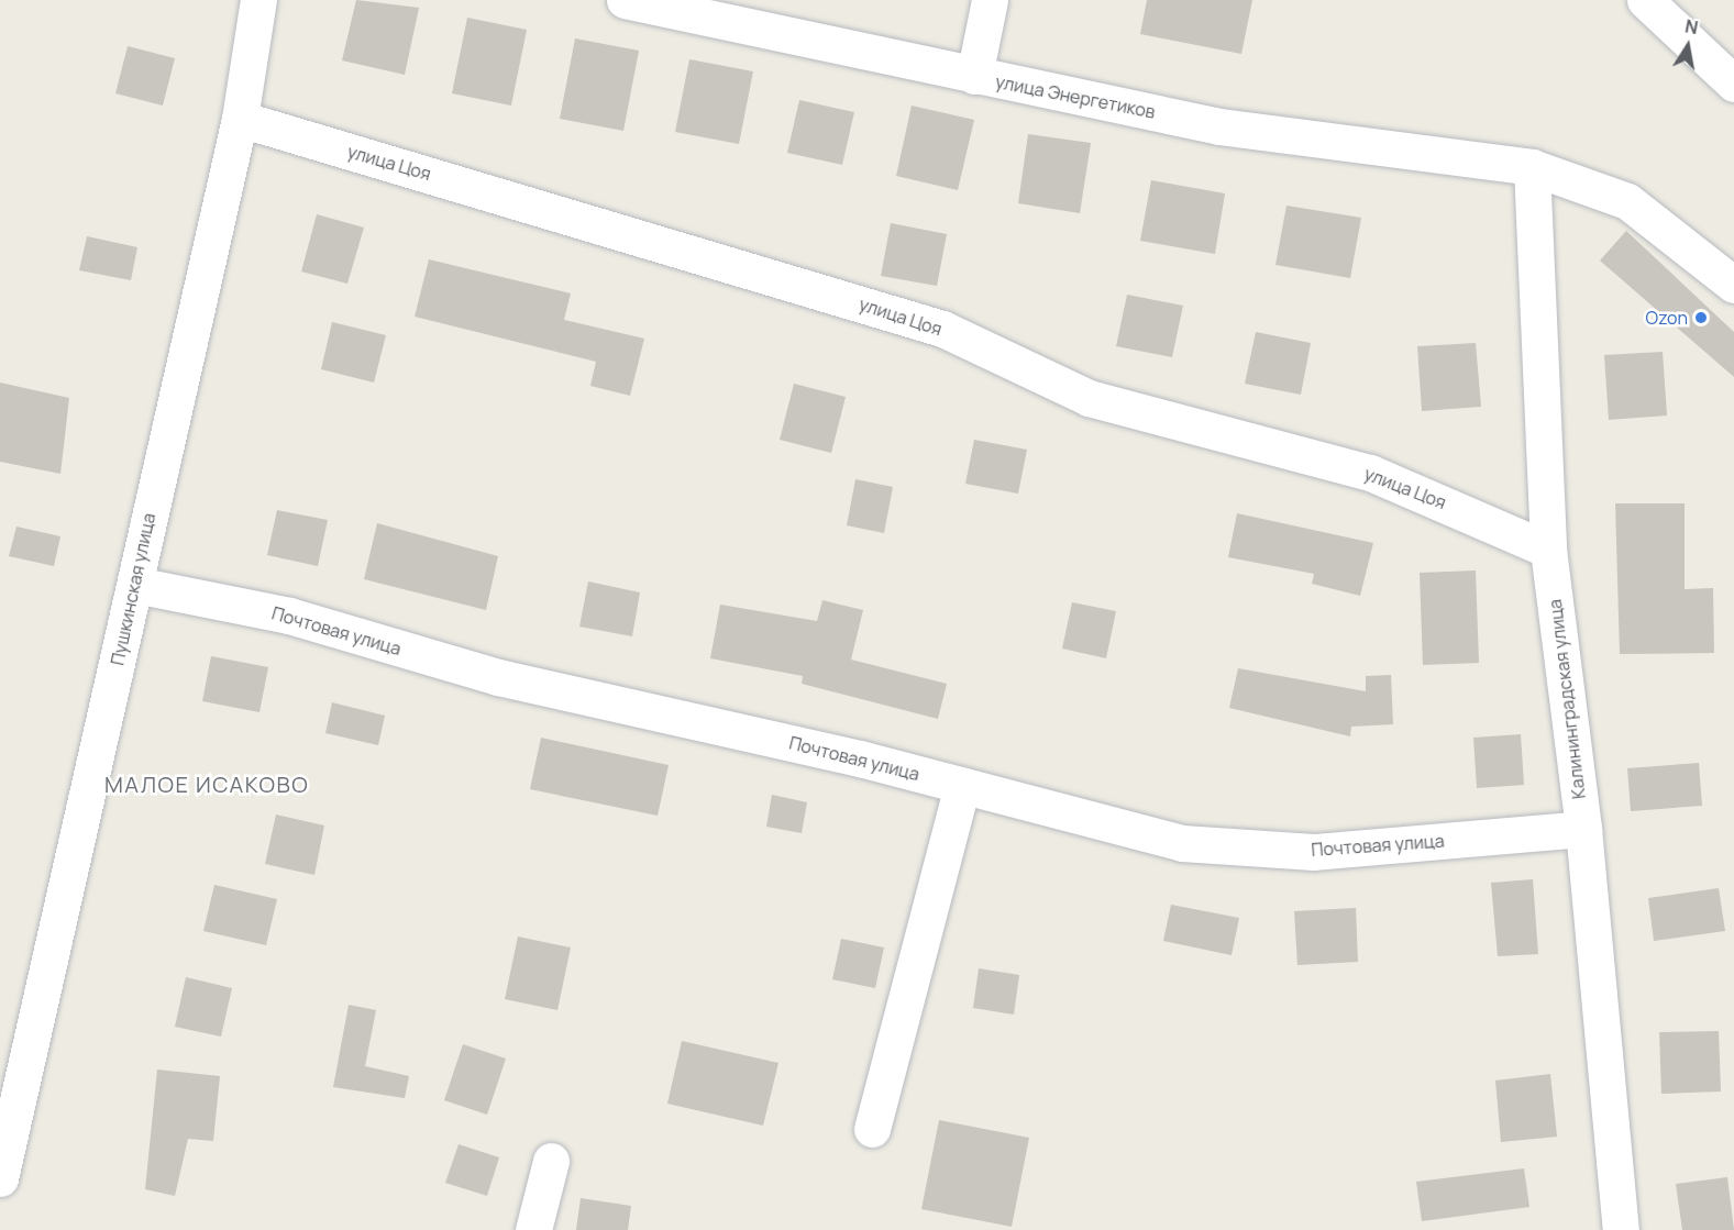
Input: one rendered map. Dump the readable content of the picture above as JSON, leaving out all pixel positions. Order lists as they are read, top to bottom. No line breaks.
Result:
{"streets":{"street":["улица Энергетиков","улица Цоя","Пушкинская улица","Почтовая улица","Калининградская улица"]},"crossings":[["улица Энергетиков","Калининградская улица"],["улица Цоя","Пушкинская улица"],["улица Цоя","Калининградская улица"],["Пушкинская улица","Почтовая улица"],["Почтовая улица","Калининградская улица"]],"districts":["МАЛОЕ ИСАКОВО"],"places":["Ozon"],"north":"top"}
